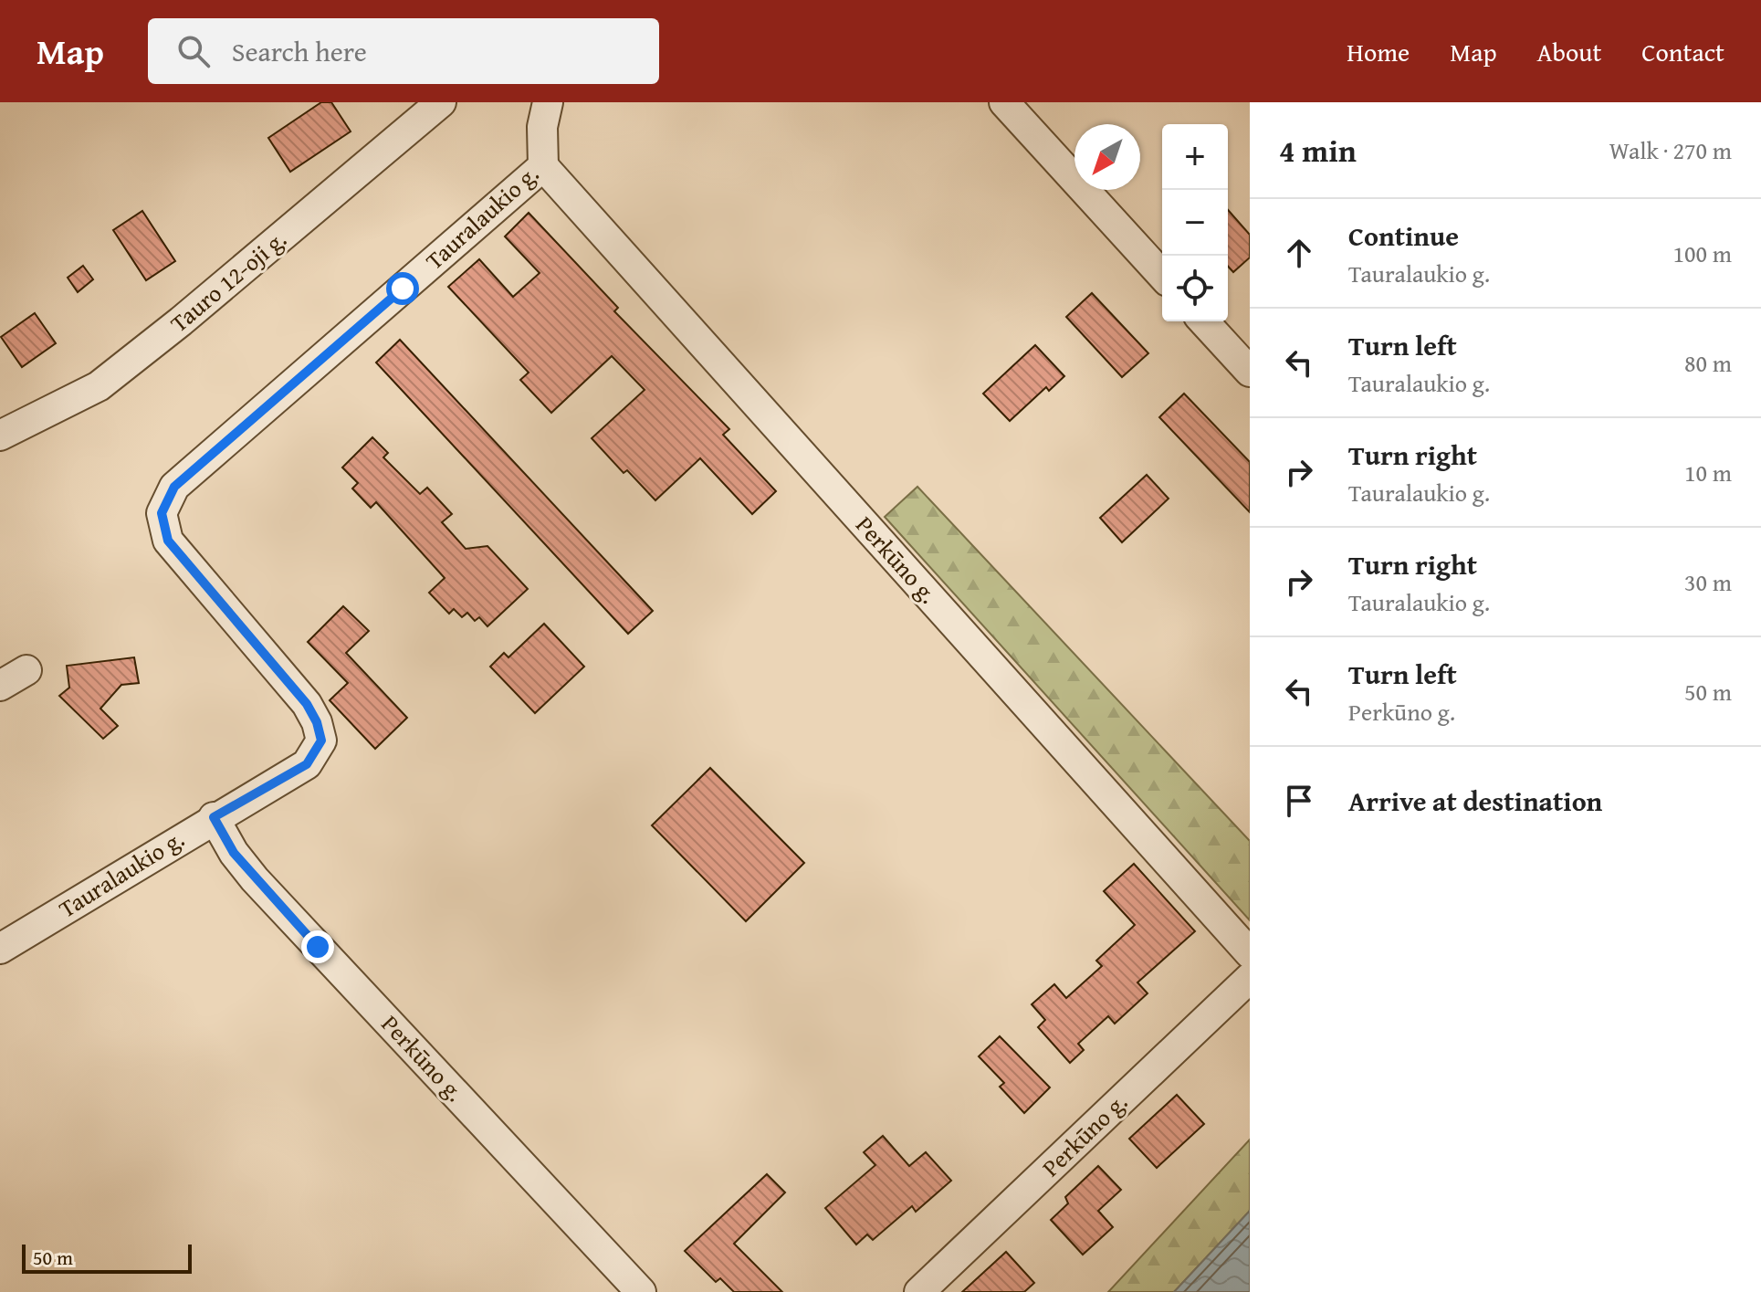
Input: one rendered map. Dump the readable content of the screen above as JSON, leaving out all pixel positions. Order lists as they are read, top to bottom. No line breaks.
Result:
{"streets":{"street":["Tauralaukio g.","Tauro 12-oji g.","Perkūno g."]},"crossings":[["Tauralaukio g.","Perkūno g."]],"scale_bar":"50 m","north":"bottom left","page":{"header":"Map","search":"Search here","nav":["Home","Map","About","Contact"],"heading":["4 min","Walk · 270 m"],"map_buttons":["+","−"],"list":[["Continue","Tauralaukio g.","100 m"],["Turn left","Tauralaukio g.","80 m"],["Turn right","Tauralaukio g.","10 m"],["Turn right","Tauralaukio g.","30 m"],["Turn left","Perkūno g.","50 m"],"Arrive at destination"],"scale":"50 m"}}
